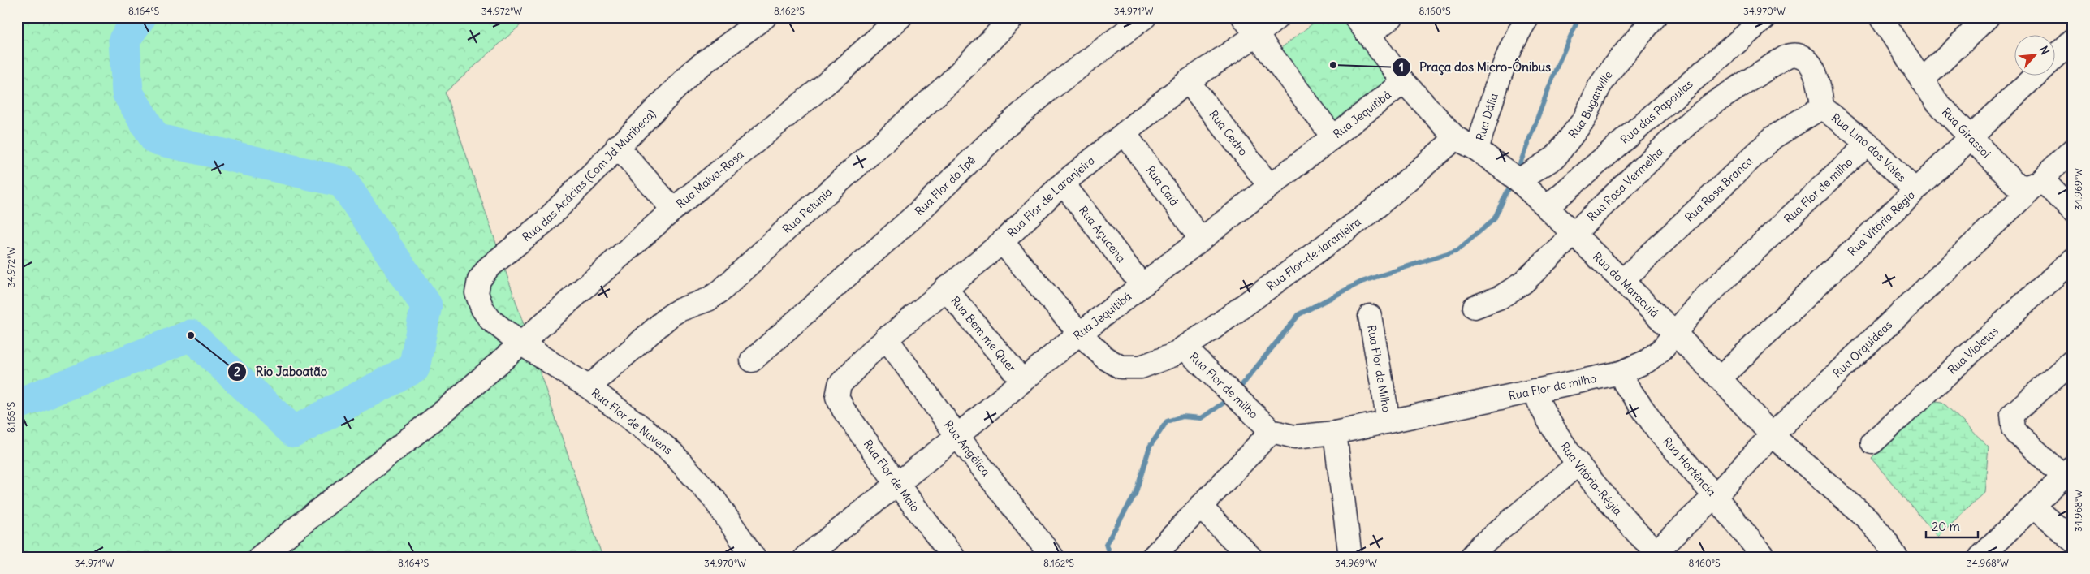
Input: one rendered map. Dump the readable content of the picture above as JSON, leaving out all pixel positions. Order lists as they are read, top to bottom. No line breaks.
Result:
{"streets":{"street":["Rua Buganville","Rua das Papoulas","Rua Jequitibá","Rua Dália","Rua Girassol","Rua Cedro","Rua Lino dos Vales","Rua das Acácias (Com Jd Muribeca)","Rua Malva-Rosa","Rua Rosa Vermelha","Rua Flor do Ipê","Rua Cajá","Rua Rosa Branca","Rua Flor de milho","Rua Flor de Laranjeira","Rua Petúnia","Rua Vitória Régia","Rua Açucena","Rua Flor-de-laranjeira","Rua do Maracujá","Rua Bem me Quer","Rua Orquídeas","Rua Violetas","Rua Flor de Milho","Rua Flor de Nuvens","Rua Angélica","Rua Hortência","Rua Flor de Maio","Rua Vitória-Régia"]},"crossings":[["Rua Buganville","Rua do Maracujá"],["Rua das Papoulas","Rua do Maracujá"],["Rua Jequitibá","Rua Cedro"],["Rua Jequitibá","Rua Cajá"],["Rua Jequitibá","Rua Açucena"],["Rua Jequitibá","Rua Flor-de-laranjeira"],["Rua Jequitibá","Rua do Maracujá"],["Rua Jequitibá","Rua Bem me Quer"],["Rua Jequitibá","Rua Angélica"],["Rua Jequitibá","Rua Flor de Maio"],["Rua Dália","Rua do Maracujá"],["Rua Girassol","Rua Vitória Régia"],["Rua Girassol","Rua Orquídeas"],["Rua Cedro","Rua Flor de Laranjeira"],["Rua Lino dos Vales","Rua Rosa Vermelha"],["Rua Lino dos Vales","Rua Rosa Branca"],["Rua Lino dos Vales","Rua Flor de milho"],["Rua Lino dos Vales","Rua Vitória Régia"],["Rua das Acácias (Com Jd Muribeca)","Rua Malva-Rosa"],["Rua das Acácias (Com Jd Muribeca)","Rua Flor de Nuvens"],["Rua Malva-Rosa","Rua Flor de Nuvens"],["Rua Rosa Vermelha","Rua Rosa Branca"],["Rua Rosa Vermelha","Rua do Maracujá"],["Rua Cajá","Rua Flor de Laranjeira"],["Rua Rosa Branca","Rua do Maracujá"],["Rua Flor de milho","Rua Flor-de-laranjeira"],["Rua Flor de milho","Rua do Maracujá"],["Rua Flor de milho","Rua Flor de Milho"],["Rua Flor de milho","Rua Hortência"],["Rua Flor de milho","Rua Vitória-Régia"],["Rua Flor de Laranjeira","Rua Açucena"],["Rua Flor de Laranjeira","Rua Flor-de-laranjeira"],["Rua Flor de Laranjeira","Rua Bem me Quer"],["Rua Flor de Laranjeira","Rua Angélica"],["Rua Flor de Laranjeira","Rua Flor de Maio"],["Rua Petúnia","Rua Flor de Nuvens"],["Rua Vitória Régia","Rua do Maracujá"],["Rua Flor-de-laranjeira","Rua do Maracujá"],["Rua do Maracujá","Rua Orquídeas"],["Rua Orquídeas","Rua Hortência"],["Rua Orquídeas","Rua Vitória-Régia"]],"places":["Praça dos Micro-Ônibus","Rio Jaboatão"],"scale_bar":"20 m","north":"top right","coordinates":["8.164°S","34.972°W","8.162°S","34.971°W","8.160°S","34.970°W","34.969°W","8.165°S","34.968°W"]}
